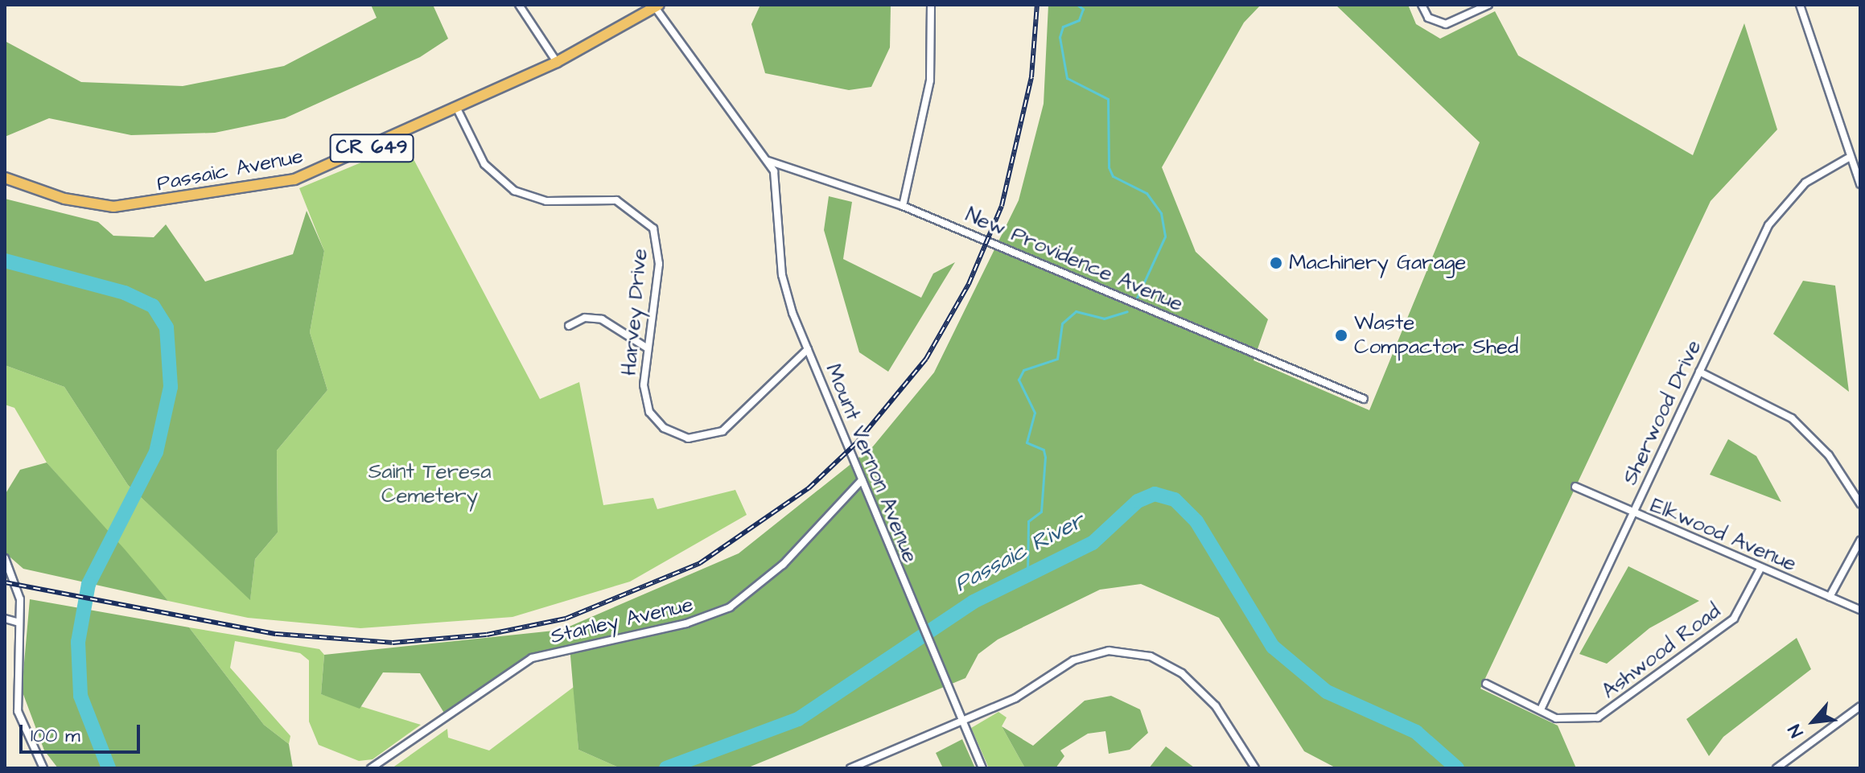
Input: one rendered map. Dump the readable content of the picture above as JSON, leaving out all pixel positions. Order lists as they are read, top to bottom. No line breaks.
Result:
{"streets":{"main road":["CR 649","Passaic Avenue"],"street":["New Providence Avenue","Harvey Drive","Sherwood Drive","Mount Vernon Avenue","Elkwood Avenue","Stanley Avenue","Ashwood Road"]},"crossings":[["Passaic Avenue","Harvey Drive"],["Passaic Avenue","Mount Vernon Avenue"],["New Providence Avenue","Mount Vernon Avenue"],["Harvey Drive","Mount Vernon Avenue"],["Sherwood Drive","Elkwood Avenue"],["Sherwood Drive","Ashwood Road"],["Mount Vernon Avenue","Stanley Avenue"],["Elkwood Avenue","Ashwood Road"]],"water":["Passaic River"],"parks":["Saint Teresa Cemetery"],"places":["Machinery Garage","Waste Compactor Shed"],"scale_bar":"100 m","north":"bottom left"}
